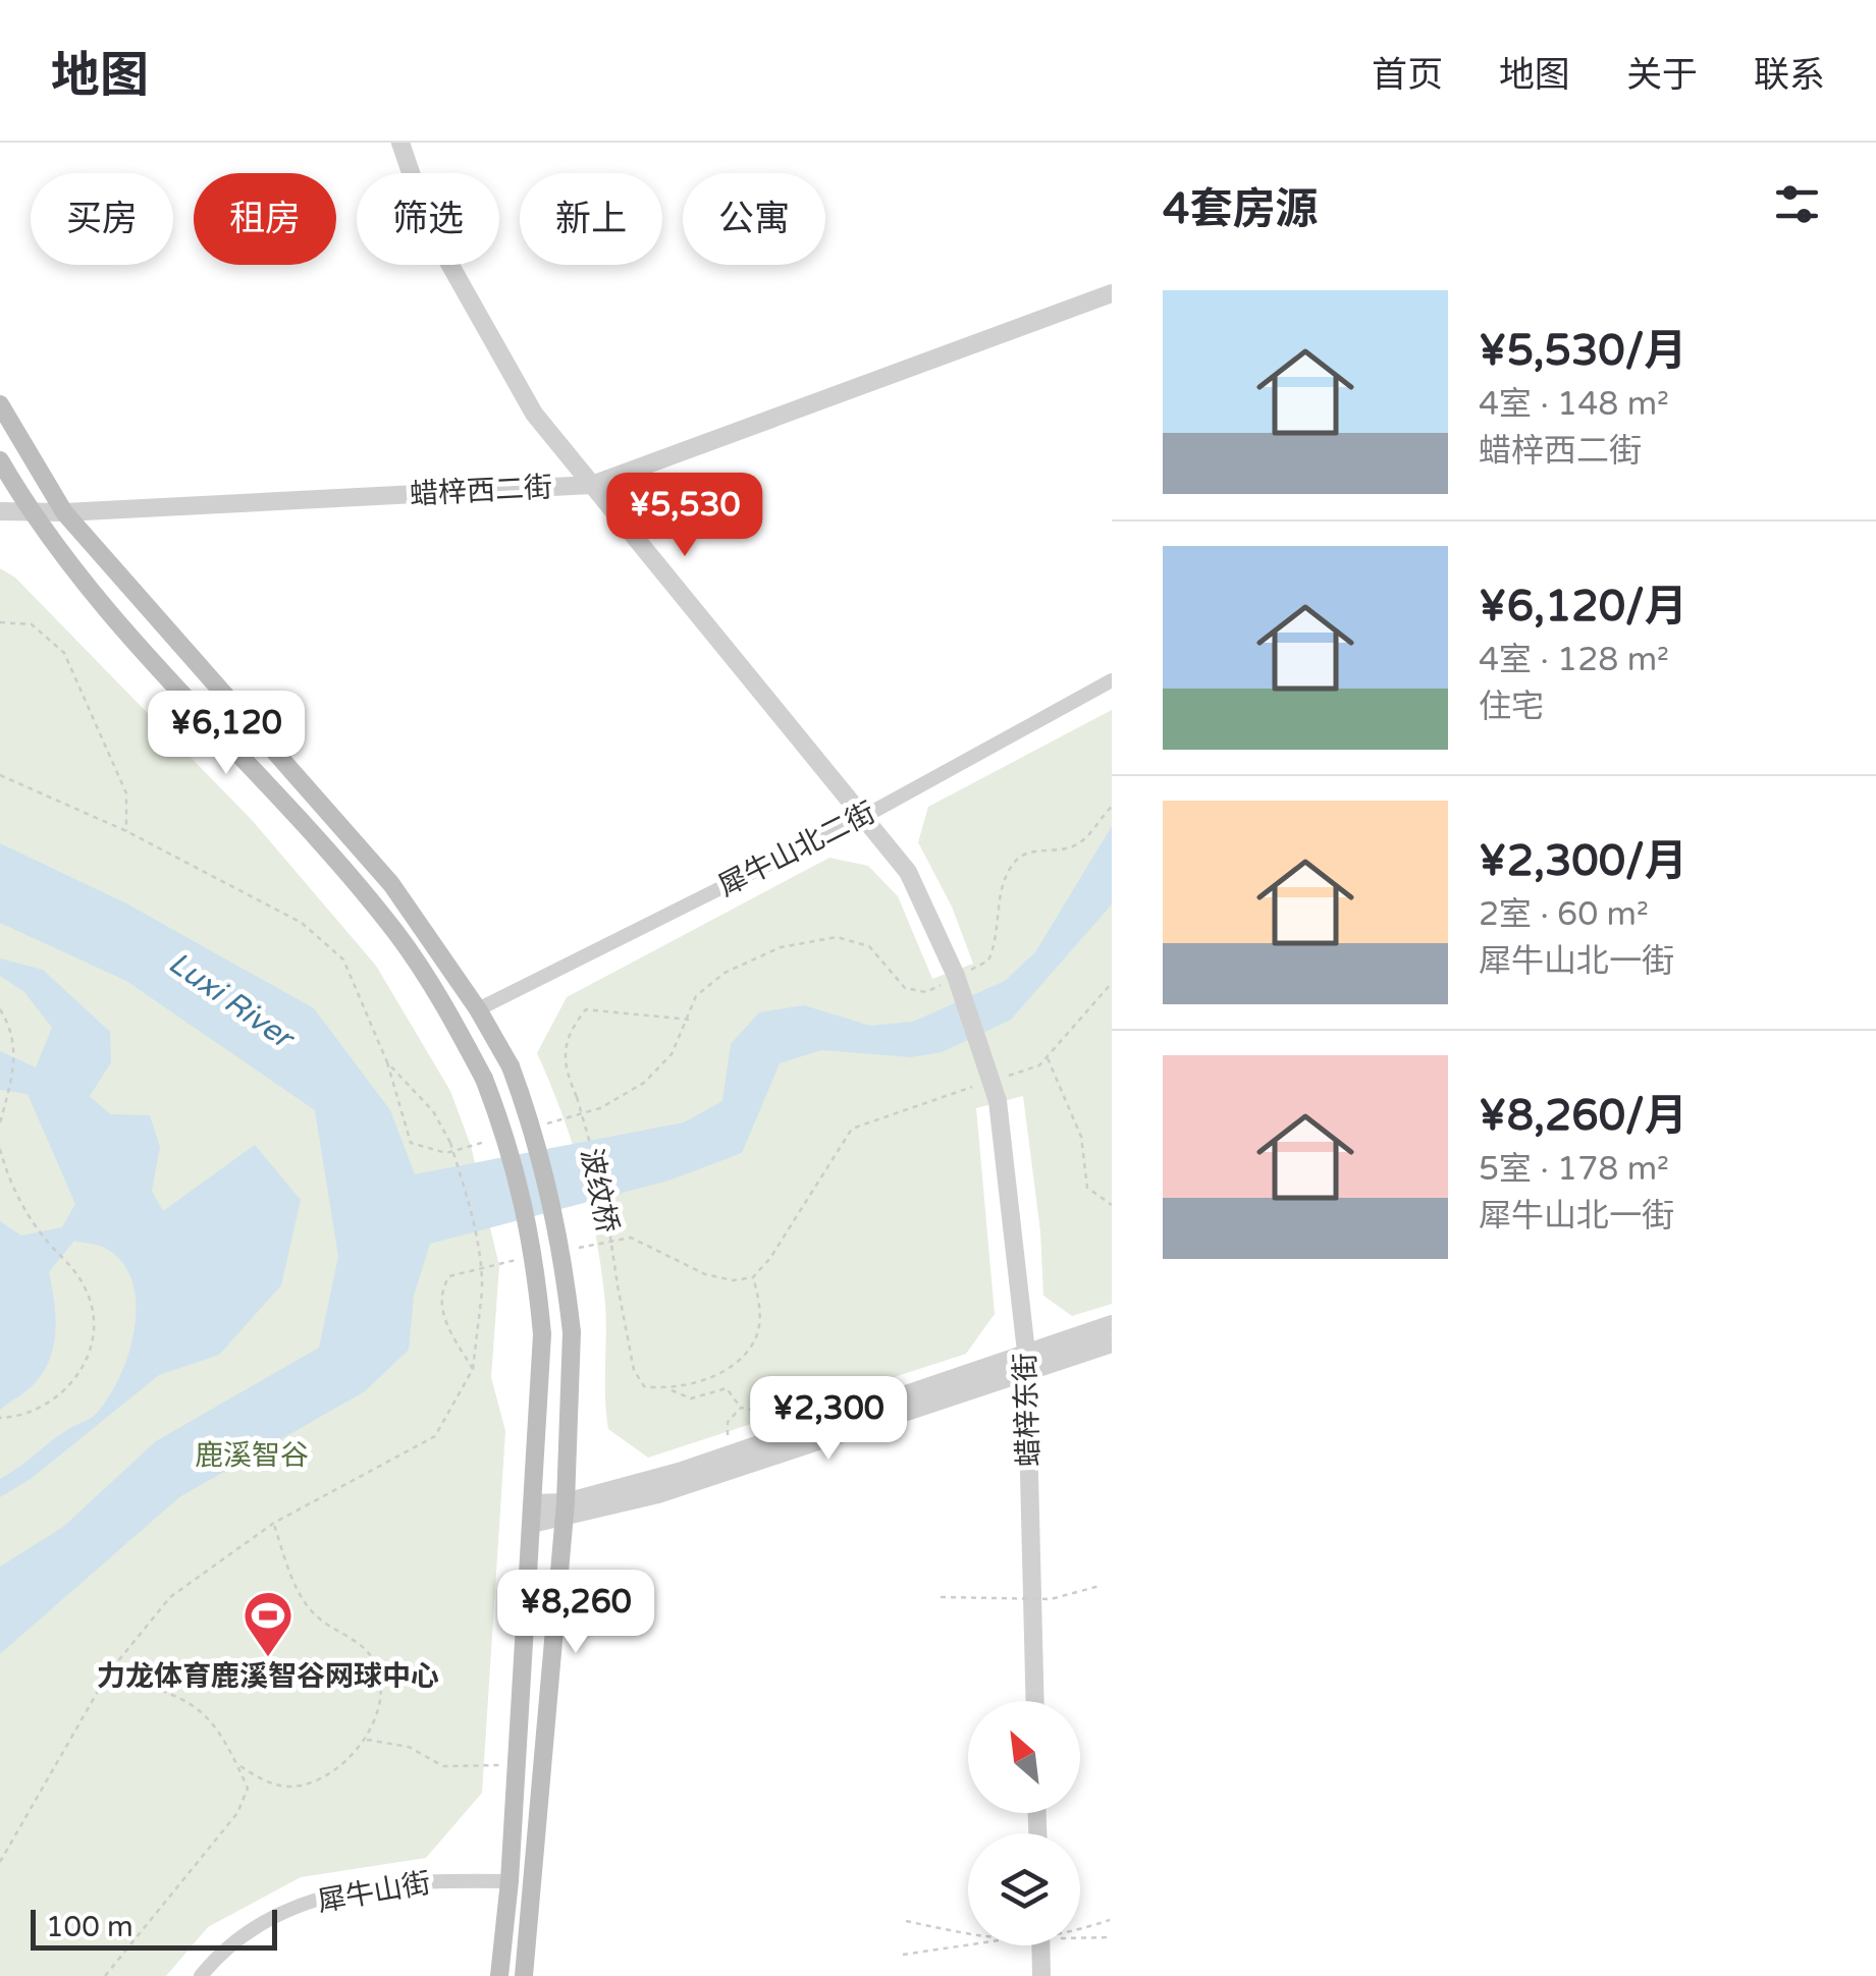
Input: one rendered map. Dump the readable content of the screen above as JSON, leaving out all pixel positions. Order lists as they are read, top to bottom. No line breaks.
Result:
{"streets":{"street":["蜡梓西二街","犀牛山北二街","蜡梓东街","犀牛山街"],"path":["波纹桥"]},"crossings":[["蜡梓西二街","蜡梓东街"],["犀牛山北二街","蜡梓东街"]],"water":["Luxi River"],"parks":["鹿溪智谷"],"places":{"sports":["力龙体育鹿溪智谷网球中心"]},"scale_bar":"100 m","north":"top left","page":{"header":"地图","nav":["首页","地图","关于","联系"],"heading":"4套房源","chip":["买房","租房","筛选","新上","公寓"],"list":[{"name":"¥5,530/月","note":"4室 · 148 m² · 蜡梓西二街"},{"name":"¥6,120/月","note":"4室 · 128 m² · 住宅"},{"name":"¥2,300/月","note":"2室 · 60 m² · 犀牛山北一街"},{"name":"¥8,260/月","note":"5室 · 178 m² · 犀牛山北一街"}],"price":["¥5,530","¥6,120","¥2,300","¥8,260"],"scale":"100 m"}}
